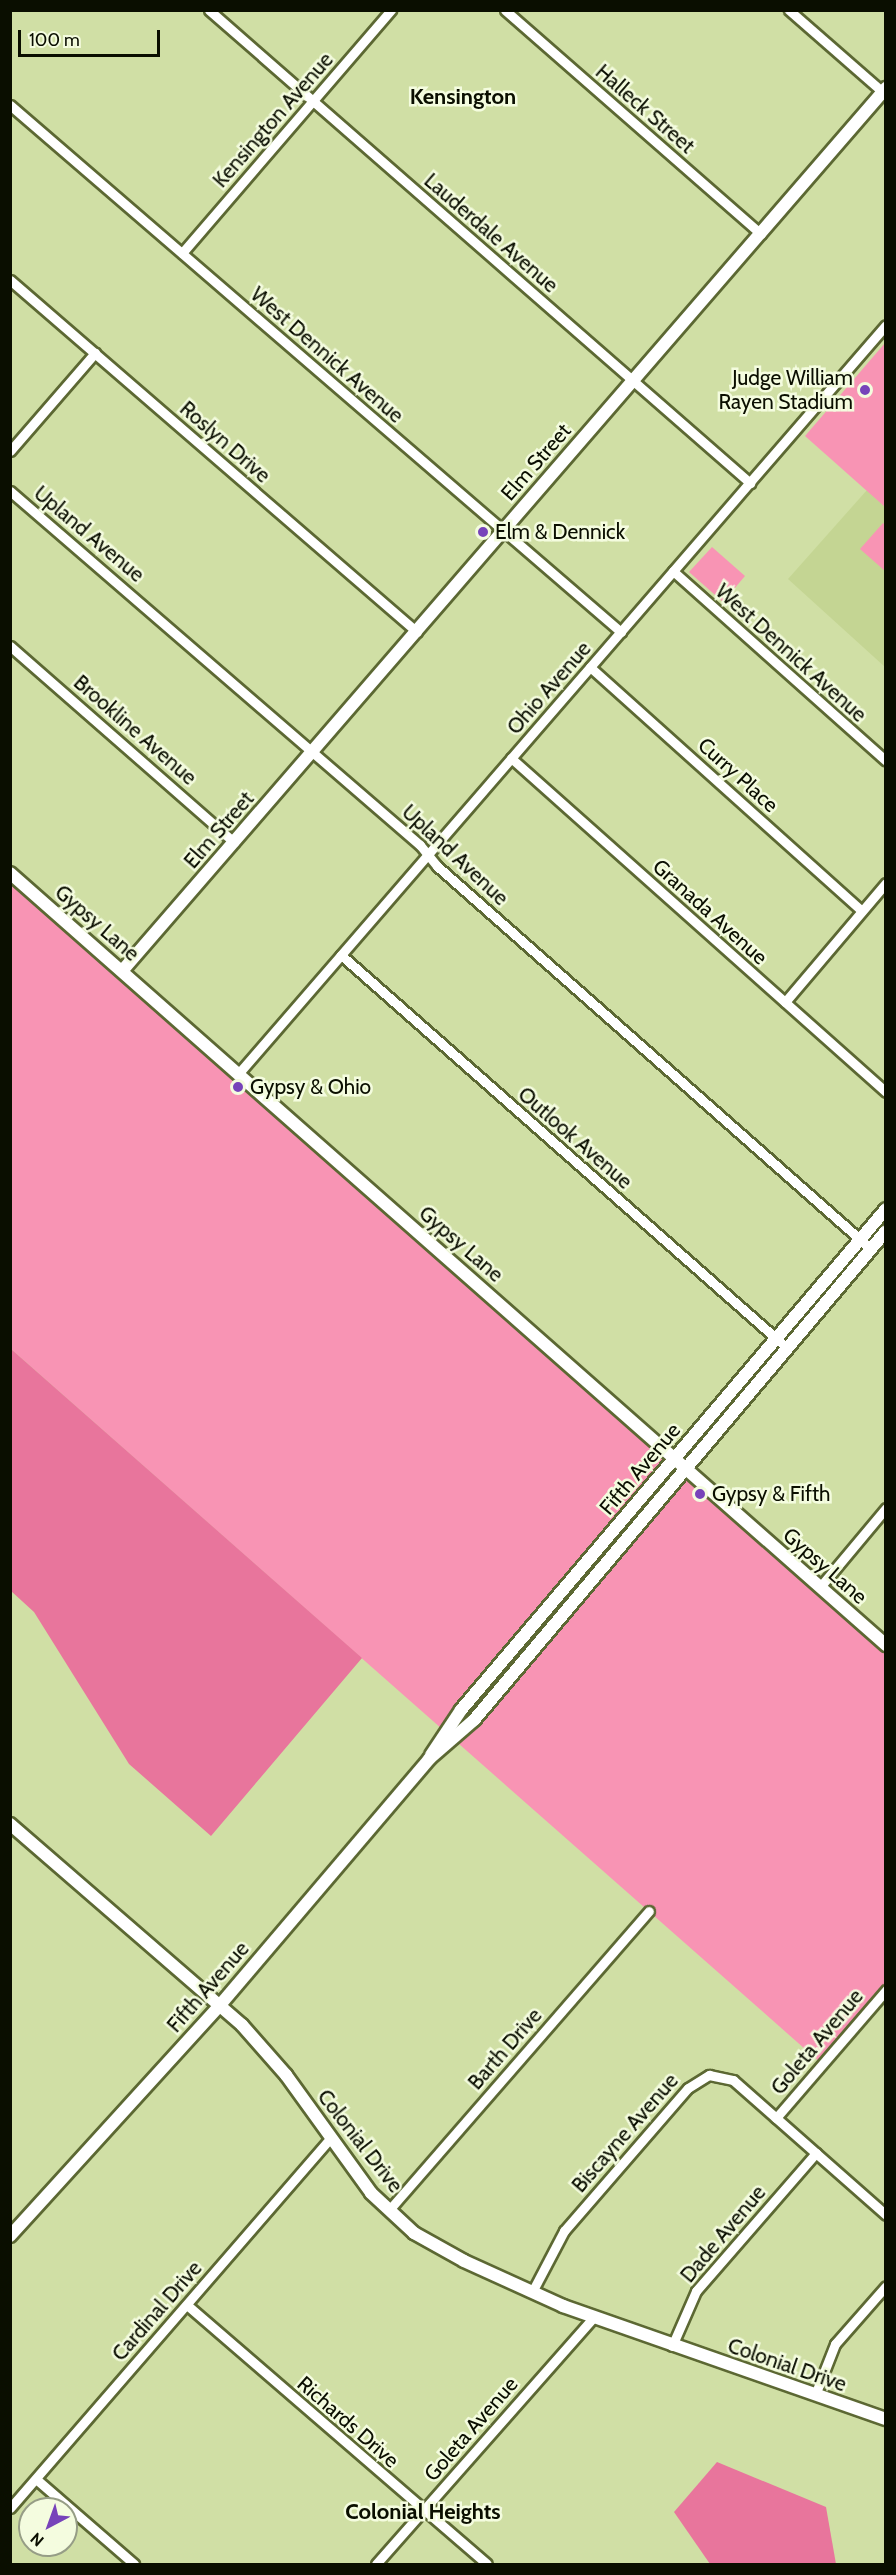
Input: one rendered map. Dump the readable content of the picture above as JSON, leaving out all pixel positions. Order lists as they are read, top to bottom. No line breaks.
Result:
{"streets":{"street":["Halleck Street","Kensington Avenue","Lauderdale Avenue","West Dennick Avenue","Roslyn Drive","Elm Street","Upland Avenue","Ohio Avenue","Brookline Avenue","Curry Place","Granada Avenue","Gypsy Lane","Outlook Avenue","Fifth Avenue","Goleta Avenue","Barth Drive","Biscayne Avenue","Colonial Drive","Dade Avenue","Cardinal Drive","Richards Drive"]},"crossings":[["Halleck Street","Elm Street"],["Kensington Avenue","Lauderdale Avenue"],["Kensington Avenue","West Dennick Avenue"],["Lauderdale Avenue","Elm Street"],["Lauderdale Avenue","Ohio Avenue"],["West Dennick Avenue","Elm Street"],["West Dennick Avenue","Ohio Avenue"],["Roslyn Drive","Elm Street"],["Elm Street","Upland Avenue"],["Elm Street","Brookline Avenue"],["Elm Street","Gypsy Lane"],["Upland Avenue","Ohio Avenue"],["Upland Avenue","Fifth Avenue"],["Ohio Avenue","Curry Place"],["Ohio Avenue","Granada Avenue"],["Ohio Avenue","Gypsy Lane"],["Ohio Avenue","Outlook Avenue"],["Gypsy Lane","Fifth Avenue"],["Outlook Avenue","Fifth Avenue"],["Fifth Avenue","Colonial Drive"],["Goleta Avenue","Biscayne Avenue"],["Goleta Avenue","Colonial Drive"],["Goleta Avenue","Richards Drive"],["Barth Drive","Colonial Drive"],["Biscayne Avenue","Colonial Drive"],["Colonial Drive","Dade Avenue"],["Colonial Drive","Cardinal Drive"],["Cardinal Drive","Richards Drive"]],"districts":["Kensington","Colonial Heights"],"places":["Judge William Rayen Stadium","Elm & Dennick","Gypsy & Ohio","Gypsy & Fifth"],"scale_bar":"100 m","north":"bottom left"}
